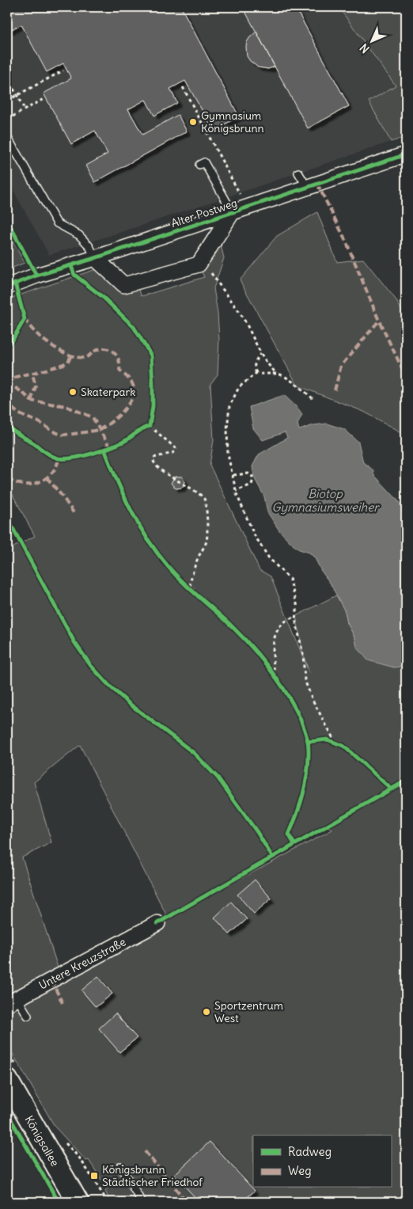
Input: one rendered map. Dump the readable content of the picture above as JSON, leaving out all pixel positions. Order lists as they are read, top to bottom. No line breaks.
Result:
{"streets":{"street":["Alter Postweg","Untere Kreuzstraße","Königsallee"]},"water":["Biotop Gymnasiumsweiher"],"places":{"other":["Gymnasium Königsbrunn","Skaterpark","Sportzentrum West"],"transit":["Königsbrunn Städtischer Friedhof"]},"legend":["Radweg","Weg"],"north":"bottom left"}
